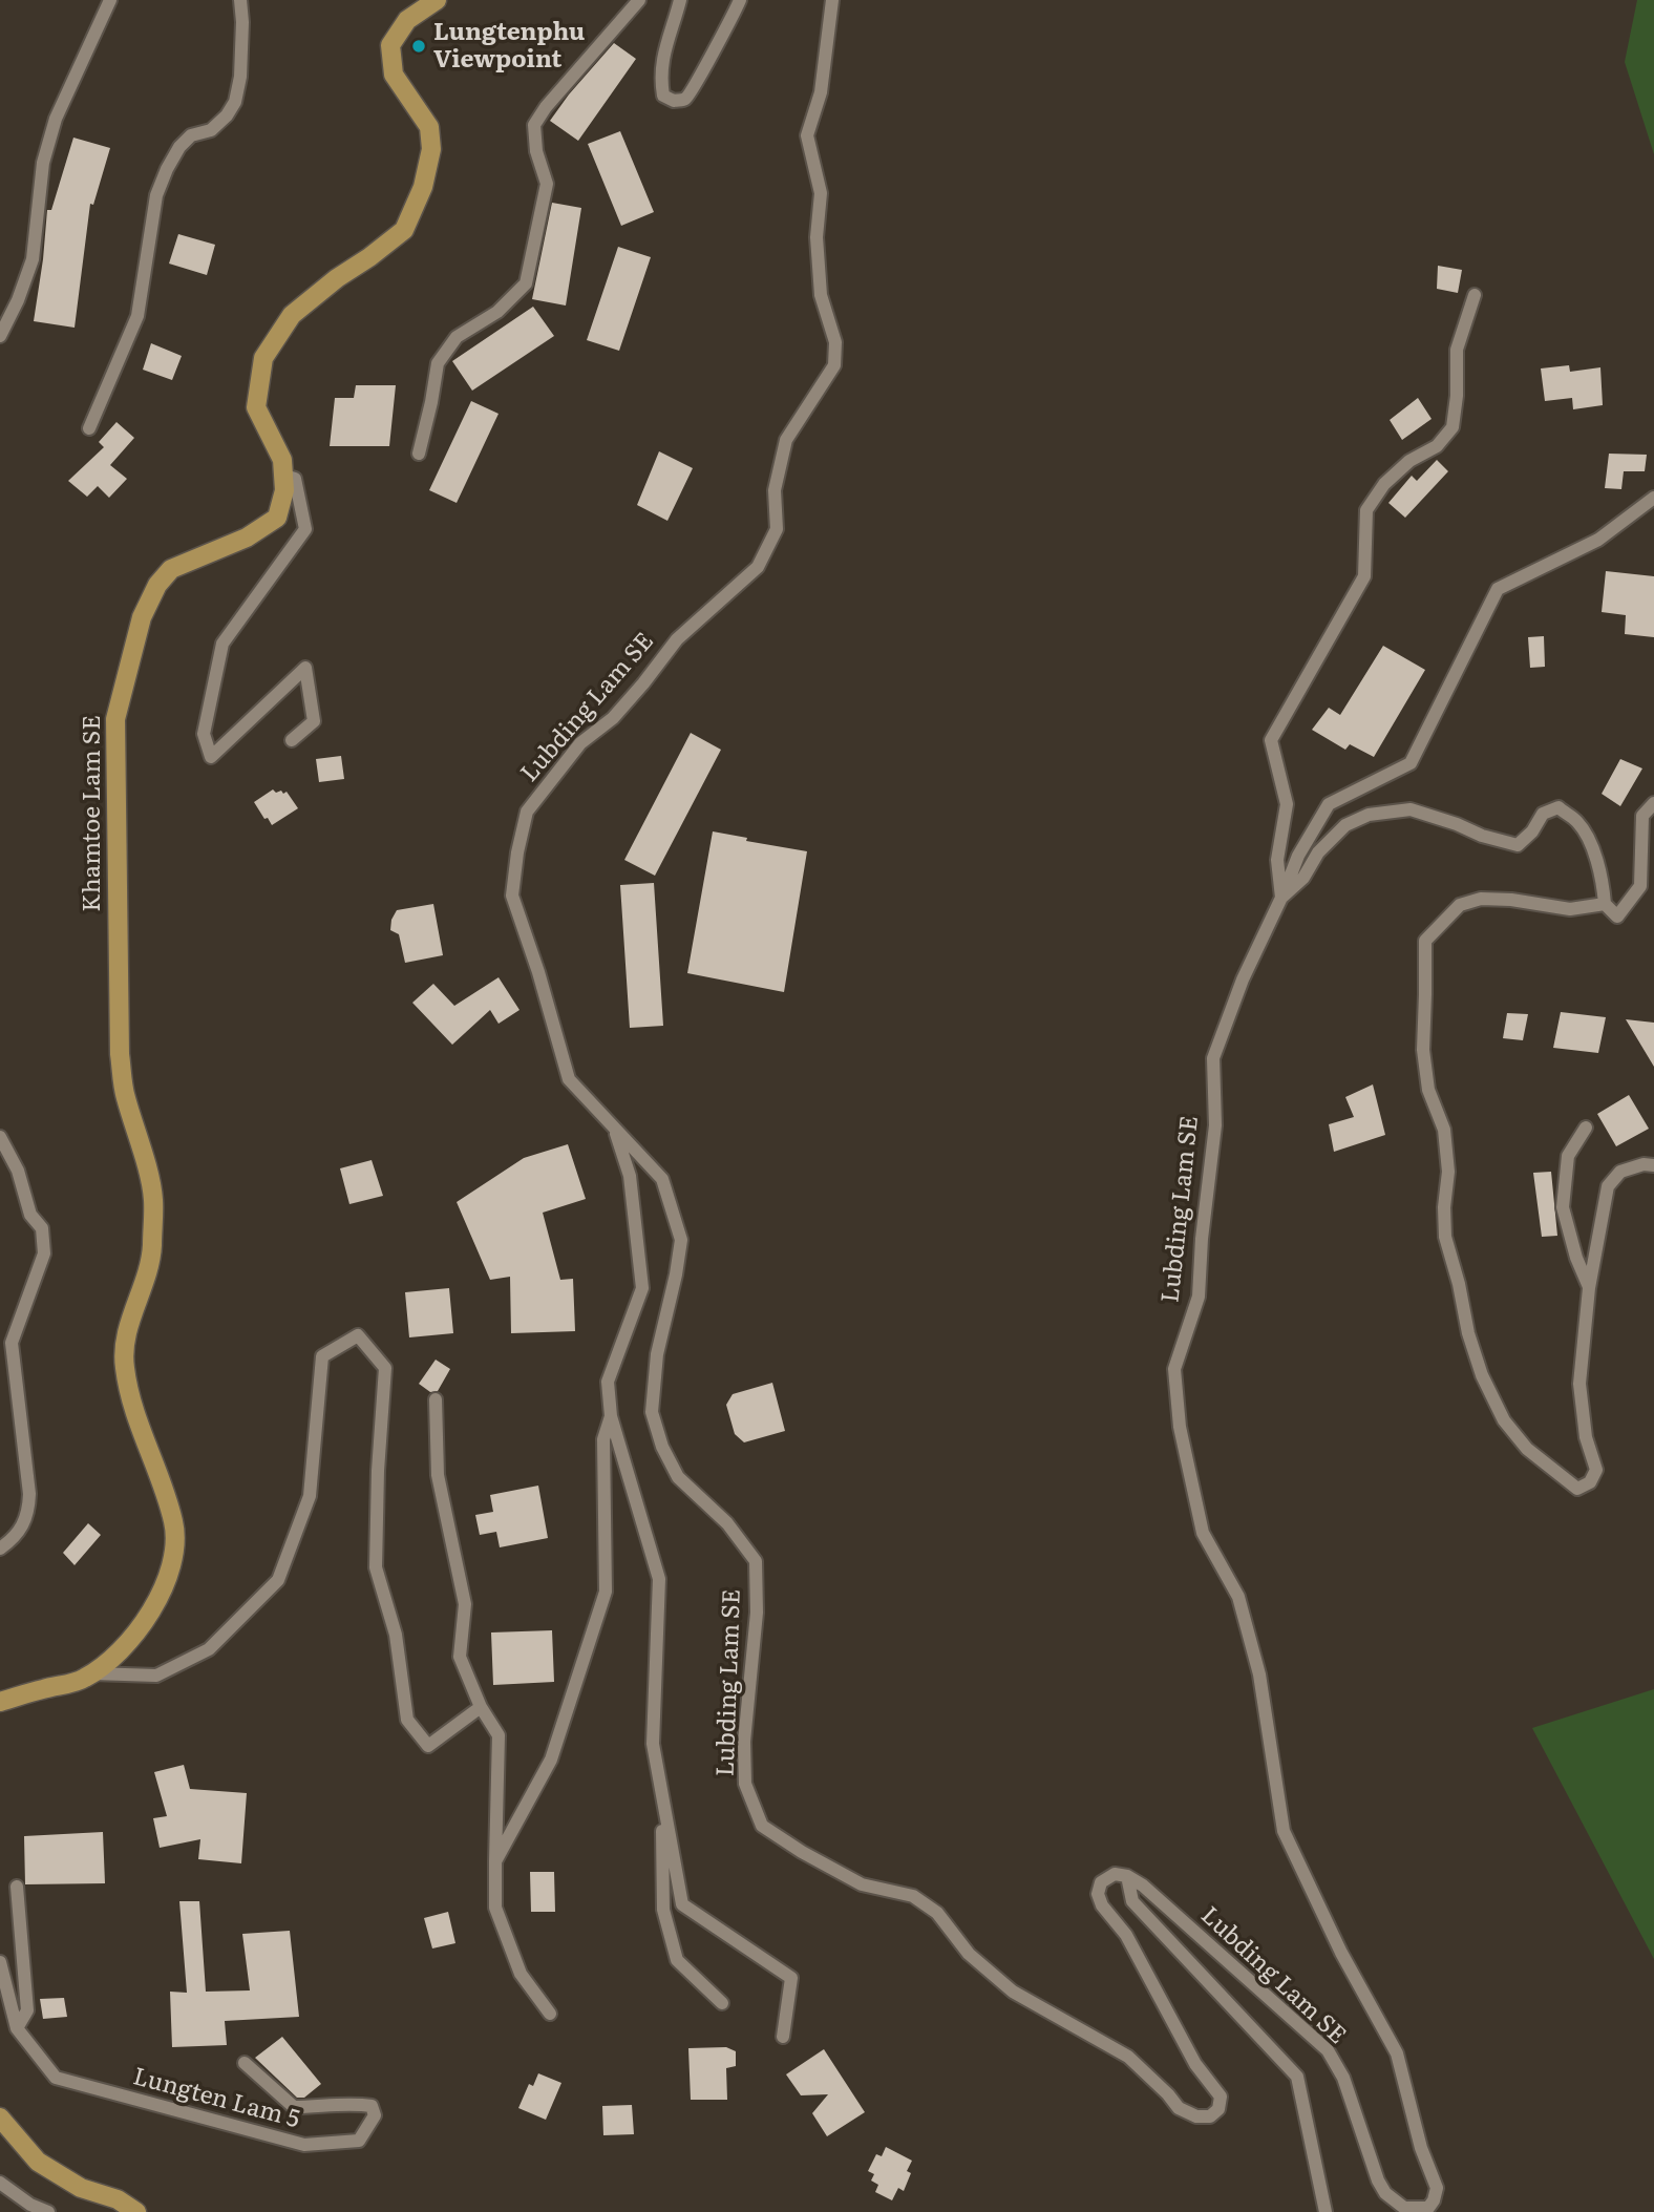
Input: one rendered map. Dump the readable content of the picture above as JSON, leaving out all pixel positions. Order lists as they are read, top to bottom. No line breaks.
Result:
{"streets":{"main road":["Khamtoe Lam SE"],"street":["Lubding Lam SE","Lungten Lam 5"]},"places":["Lungtenphu Viewpoint"]}
